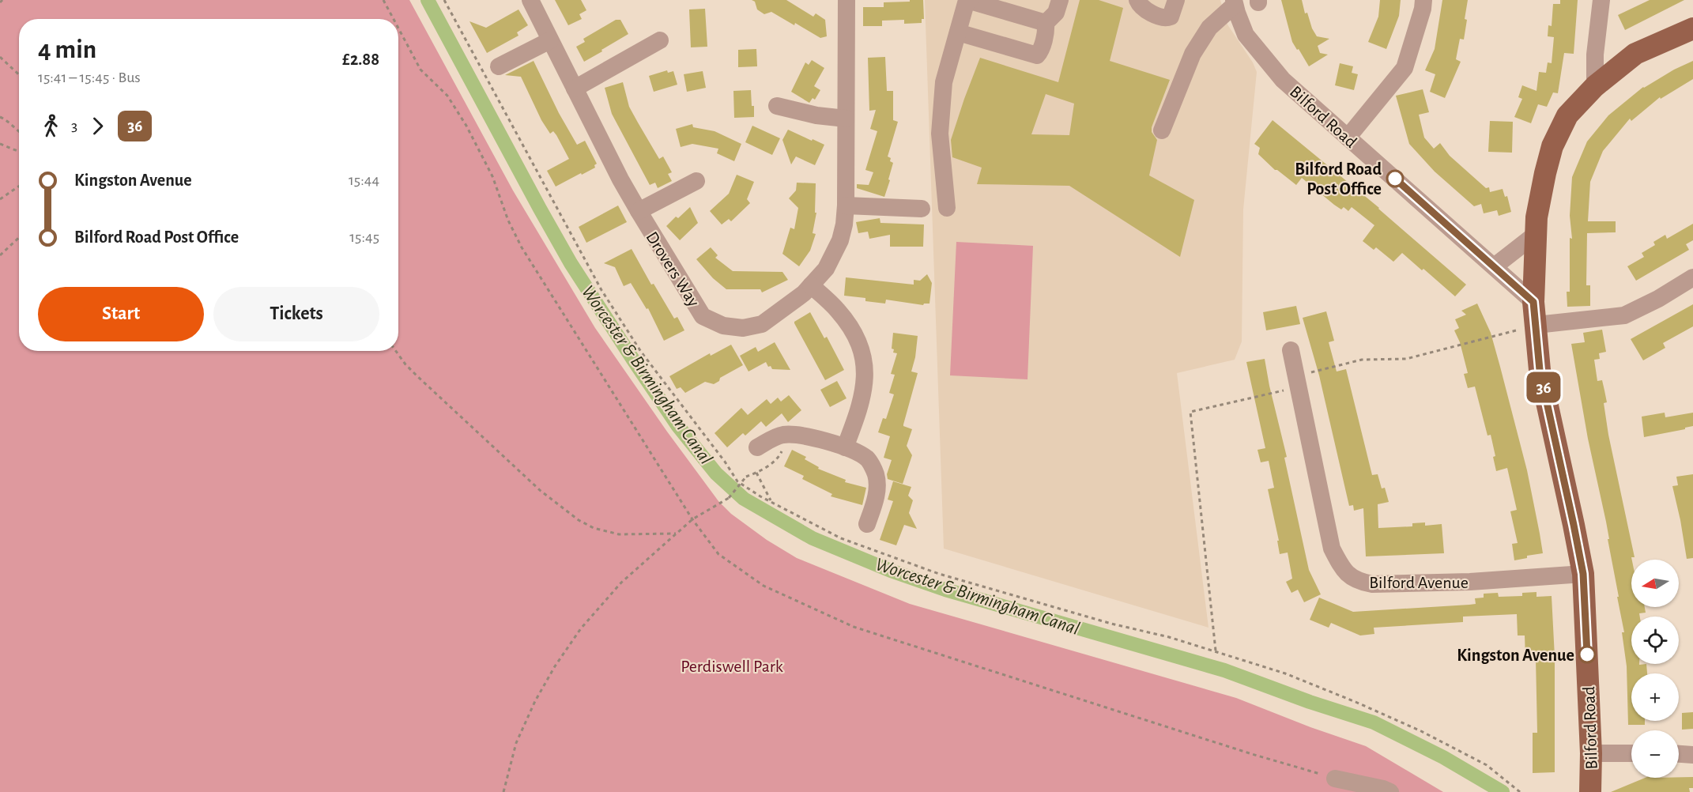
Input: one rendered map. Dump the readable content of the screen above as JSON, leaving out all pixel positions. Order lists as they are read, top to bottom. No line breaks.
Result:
{"streets":{"main road":["Bilford Road"],"street":["Drovers Way","Bilford Avenue"]},"crossings":[["Bilford Road","Bilford Avenue"]],"water":["Worcester & Birmingham Canal"],"parks":["Perdiswell Park"],"places":["Bilford Road Post Office","Kingston Avenue"],"lines":["bus line 36"],"north":"left","page":{"on_map":"36","heading":["4 min","15:41 – 15:45 · Bus","£2.88"],"legs":["3","36"],"list":[{"name":"Kingston Avenue","value":"15:44"},{"name":"Bilford Road Post Office","value":"15:45"}],"buttons":["Start","Tickets"],"map_buttons":["+","−"]}}
